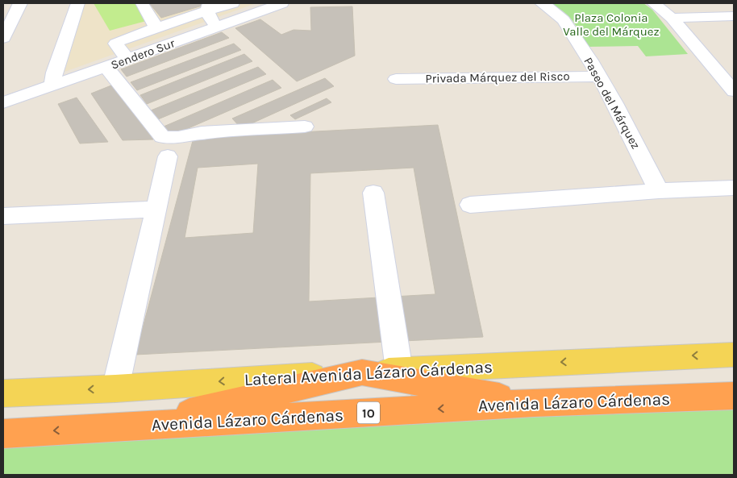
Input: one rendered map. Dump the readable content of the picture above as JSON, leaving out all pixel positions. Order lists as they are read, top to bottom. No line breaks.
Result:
{"streets":{"highway":["Avenida Lázaro Cárdenas","10"],"main road":["Lateral Avenida Lázaro Cárdenas"],"street":["Sendero Sur","Privada Márquez del Risco","Paseo del Márquez"]},"crossings":[["Privada Márquez del Risco","Paseo del Márquez"]],"one_way":["Lateral Avenida Lázaro Cárdenas"],"parks":["Plaza Colonia Valle del Márquez"]}
